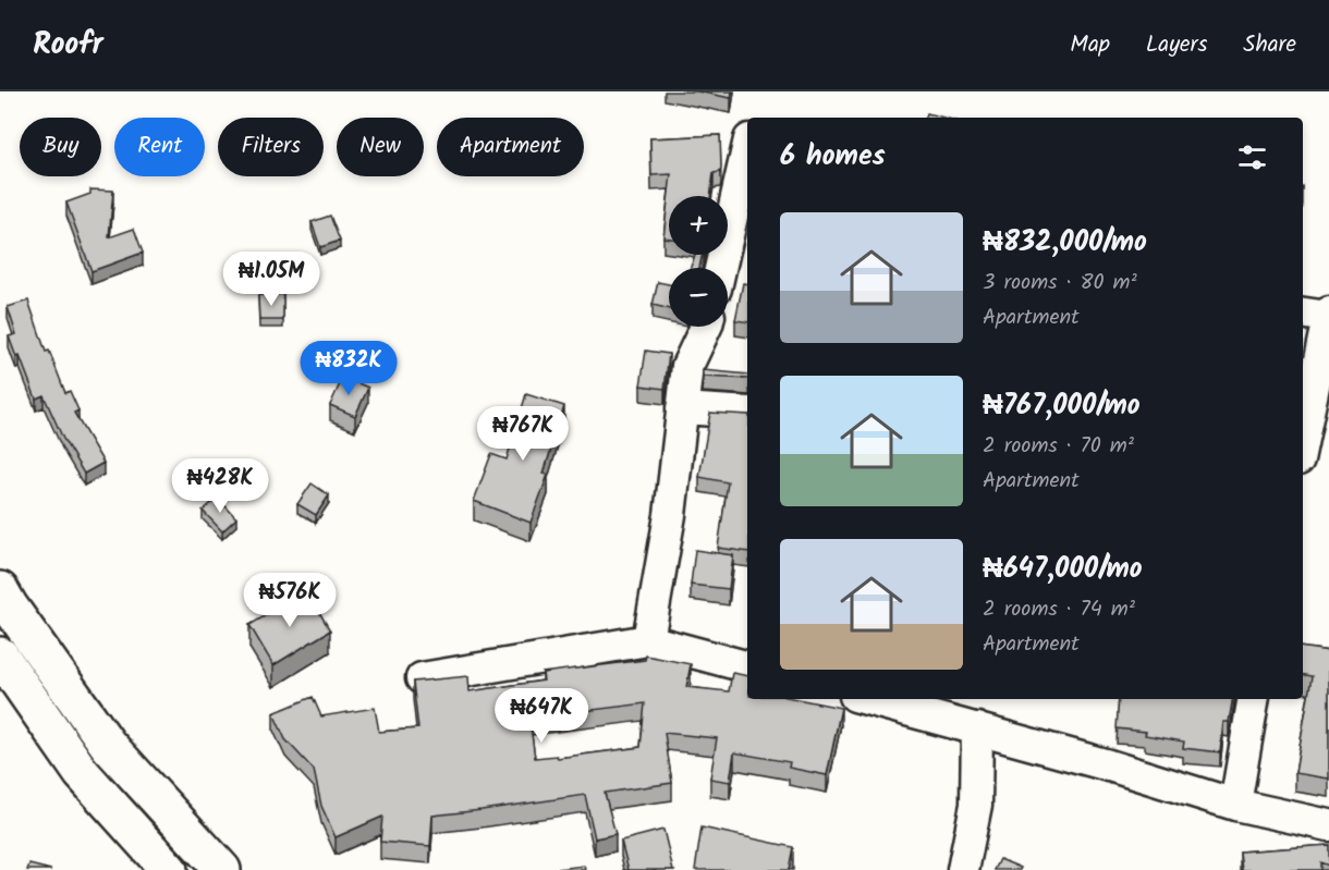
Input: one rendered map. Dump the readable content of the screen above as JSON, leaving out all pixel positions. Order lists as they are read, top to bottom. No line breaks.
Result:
{"page":{"header":"Roofr","nav":["Map","Layers","Share"],"chip":["Buy","Rent","Filters","New","Apartment"],"heading":"6 homes","map_buttons":["+","−"],"list":[{"name":"₦832,000/mo","note":"3 rooms · 80 m² · Apartment"},{"name":"₦767,000/mo","note":"2 rooms · 70 m² · Apartment"},{"name":"₦647,000/mo","note":"2 rooms · 74 m² · Apartment"}],"price":["₦1.05M","₦832K","₦767K","₦428K","₦576K","₦647K"]}}
